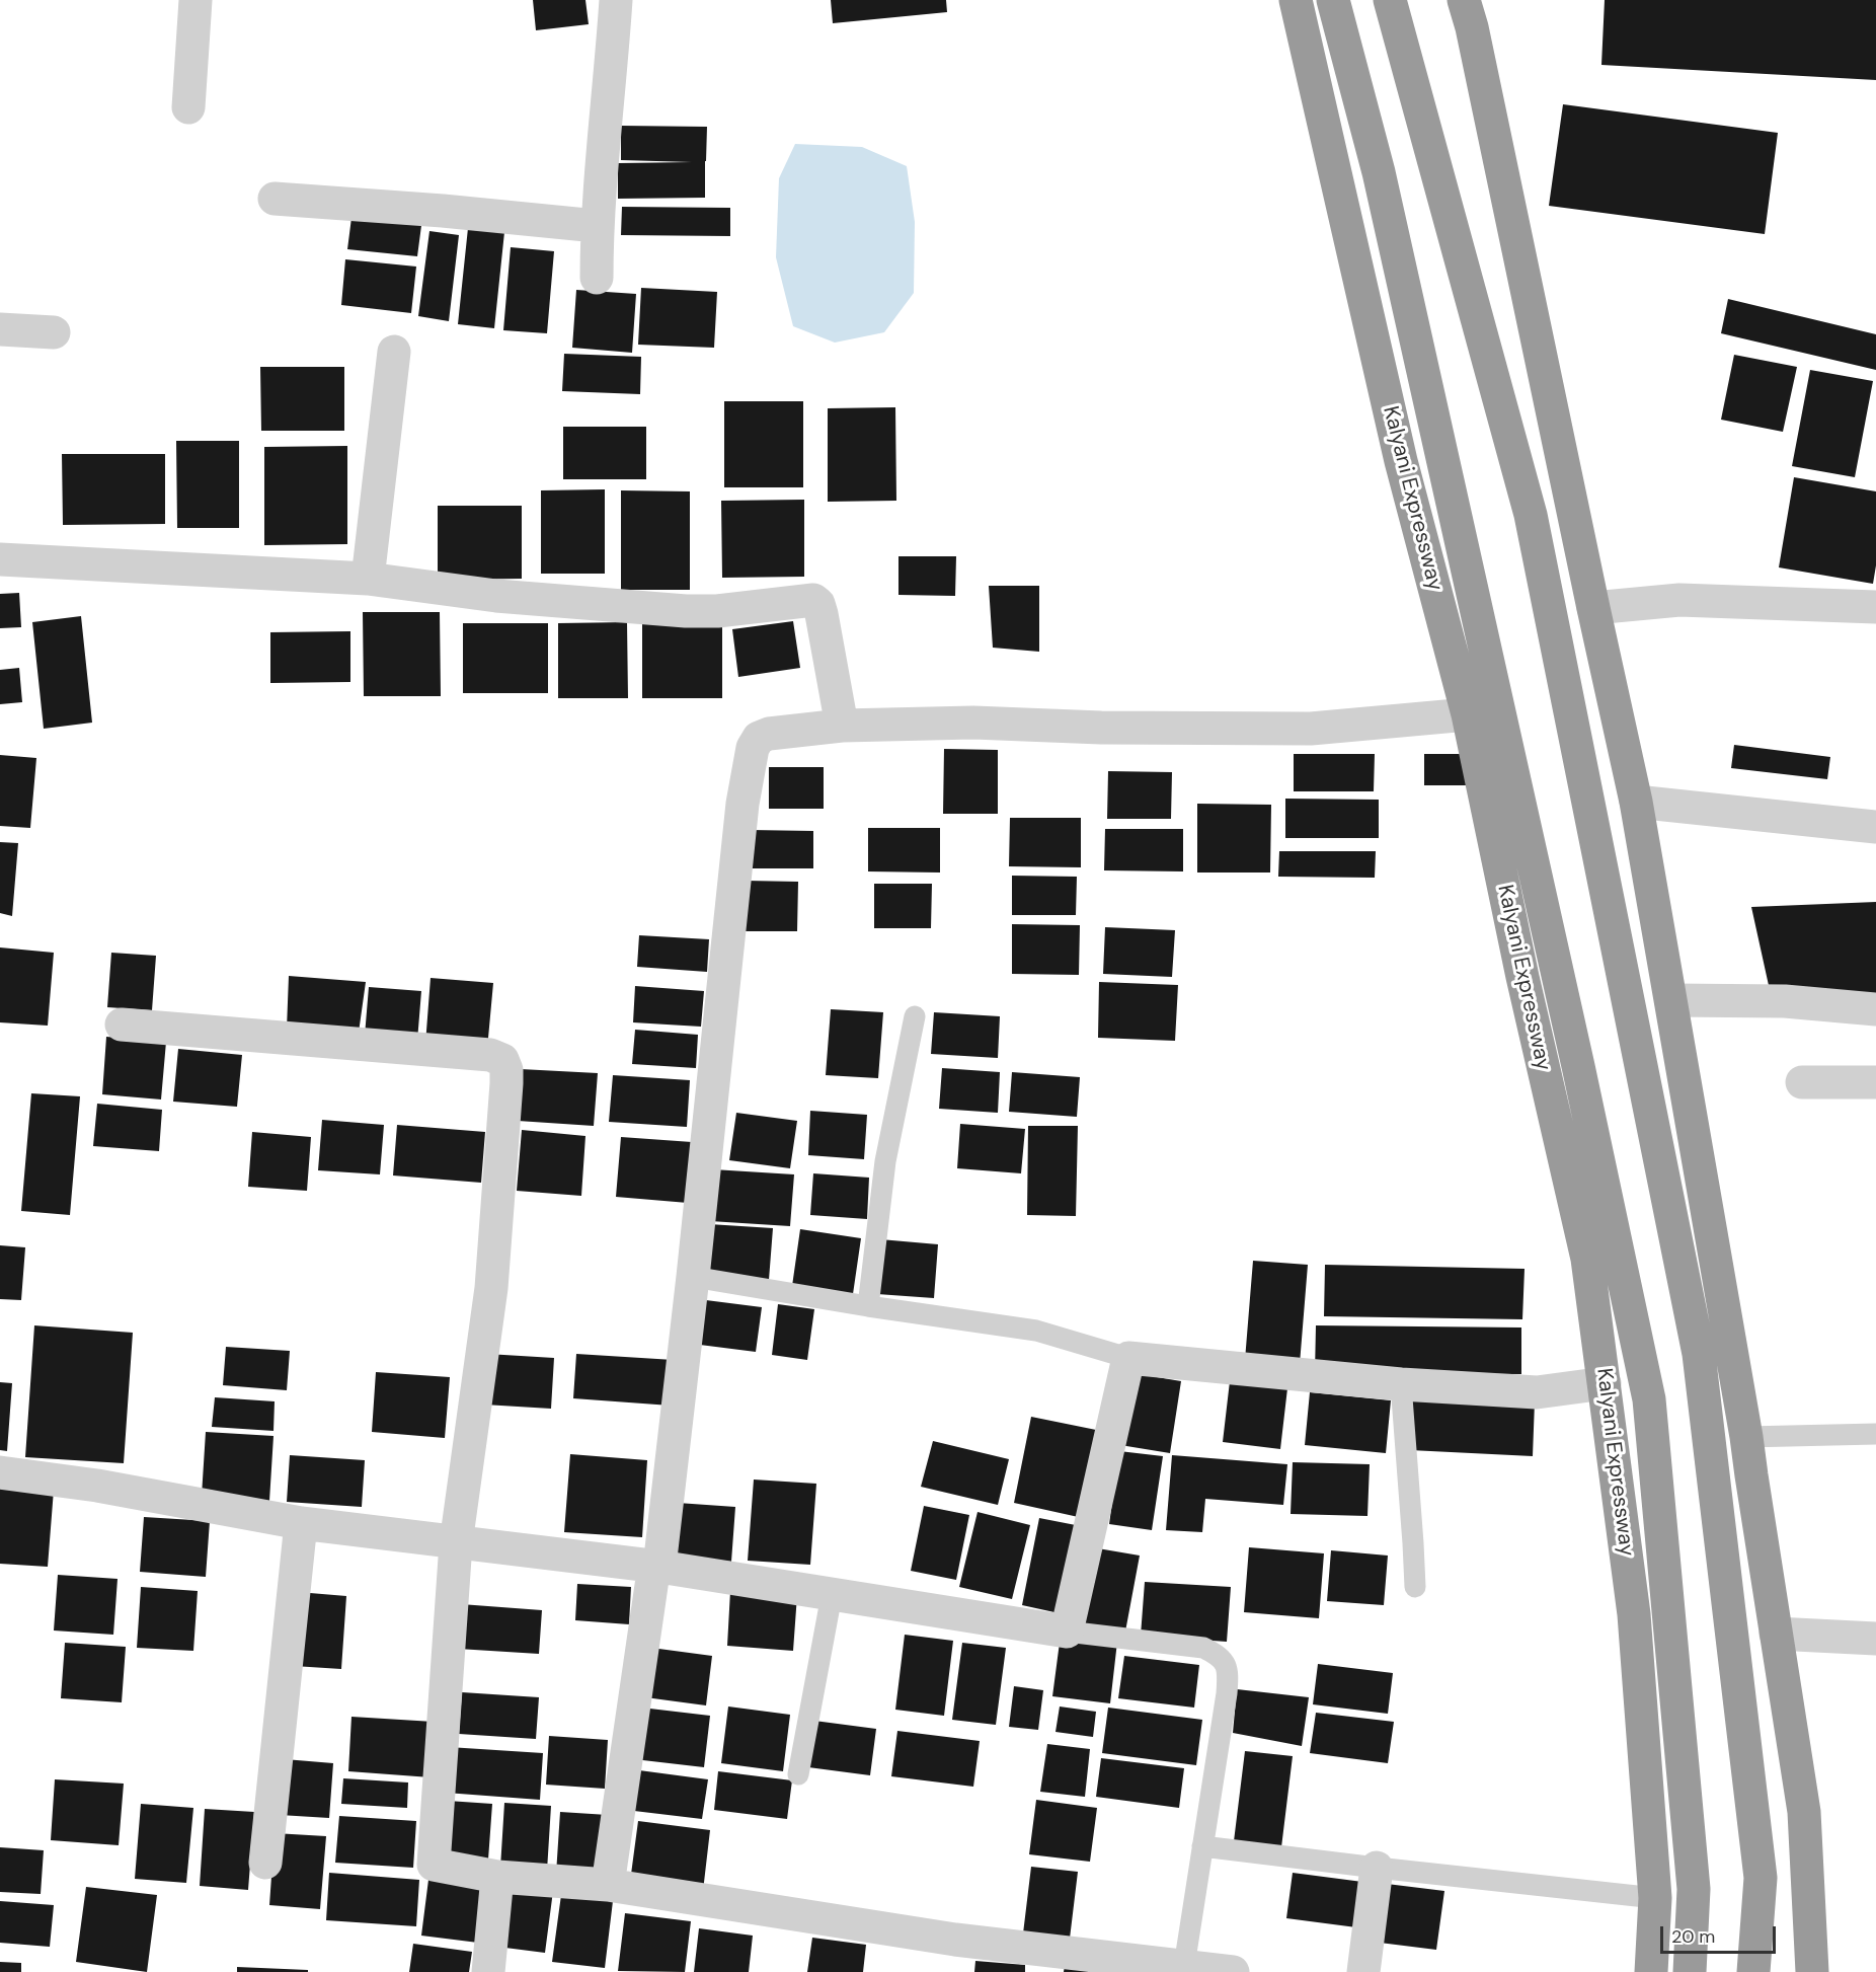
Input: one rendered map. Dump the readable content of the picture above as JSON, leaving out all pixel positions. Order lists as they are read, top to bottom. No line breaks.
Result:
{"streets":{"highway":["Kalyani Expressway"]},"scale_bar":"20 m"}
